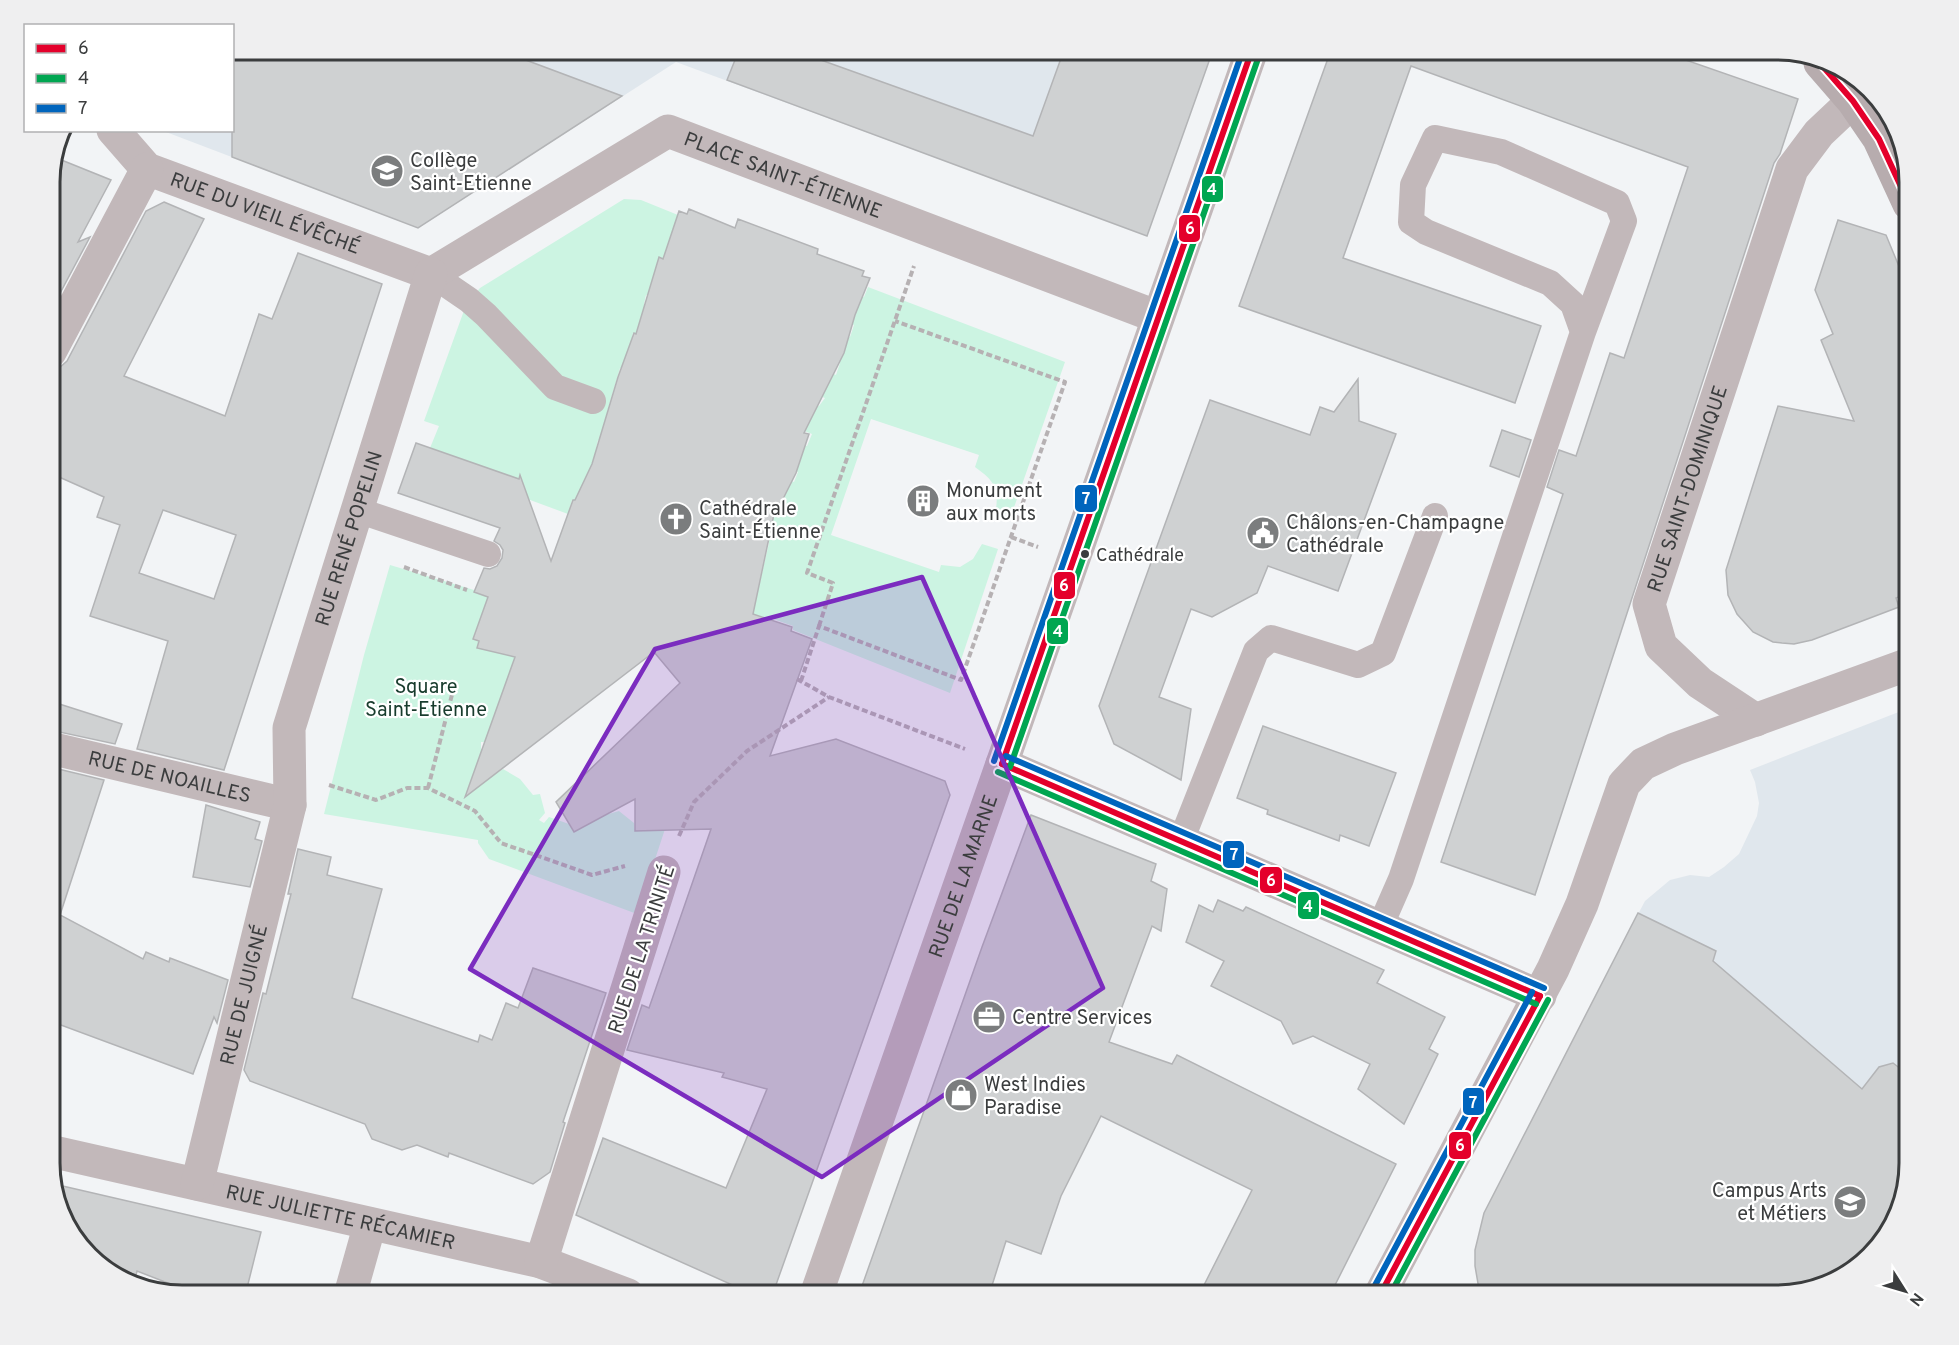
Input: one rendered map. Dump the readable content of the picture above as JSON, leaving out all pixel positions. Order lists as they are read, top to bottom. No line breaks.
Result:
{"streets":{"street":["PLACE SAINT-ÉTIENNE","RUE DU VIEIL ÉVÊCHÉ","RUE SAINT-DOMINIQUE","RUE RENÉ POPELIN","RUE DE NOAILLES","RUE DE LA MARNE","RUE DE LA TRINITÉ","RUE DE JUIGNÉ","RUE JULIETTE RÉCAMIER"]},"crossings":[["PLACE SAINT-ÉTIENNE","RUE DU VIEIL ÉVÊCHÉ"],["PLACE SAINT-ÉTIENNE","RUE RENÉ POPELIN"],["PLACE SAINT-ÉTIENNE","RUE DE LA MARNE"],["RUE DU VIEIL ÉVÊCHÉ","RUE RENÉ POPELIN"],["RUE RENÉ POPELIN","RUE DE NOAILLES"],["RUE RENÉ POPELIN","RUE DE JUIGNÉ"],["RUE DE NOAILLES","RUE DE JUIGNÉ"],["RUE DE LA TRINITÉ","RUE JULIETTE RÉCAMIER"],["RUE DE JUIGNÉ","RUE JULIETTE RÉCAMIER"]],"parks":["Square Saint-Etienne"],"places":{"school or university":["Collège Saint-Etienne","Campus Arts et Métiers"],"building":["Monument aux morts"],"church":["Cathédrale Saint-Étienne"],"public building":["Châlons-en-Champagne Cathédrale"],"other":["Cathédrale"],"office":["Centre Services"],"shop":["West Indies Paradise"]},"lines":["transit line 6","transit line 4","transit line 7"],"legend":["6","4","7"],"north":"bottom right"}
